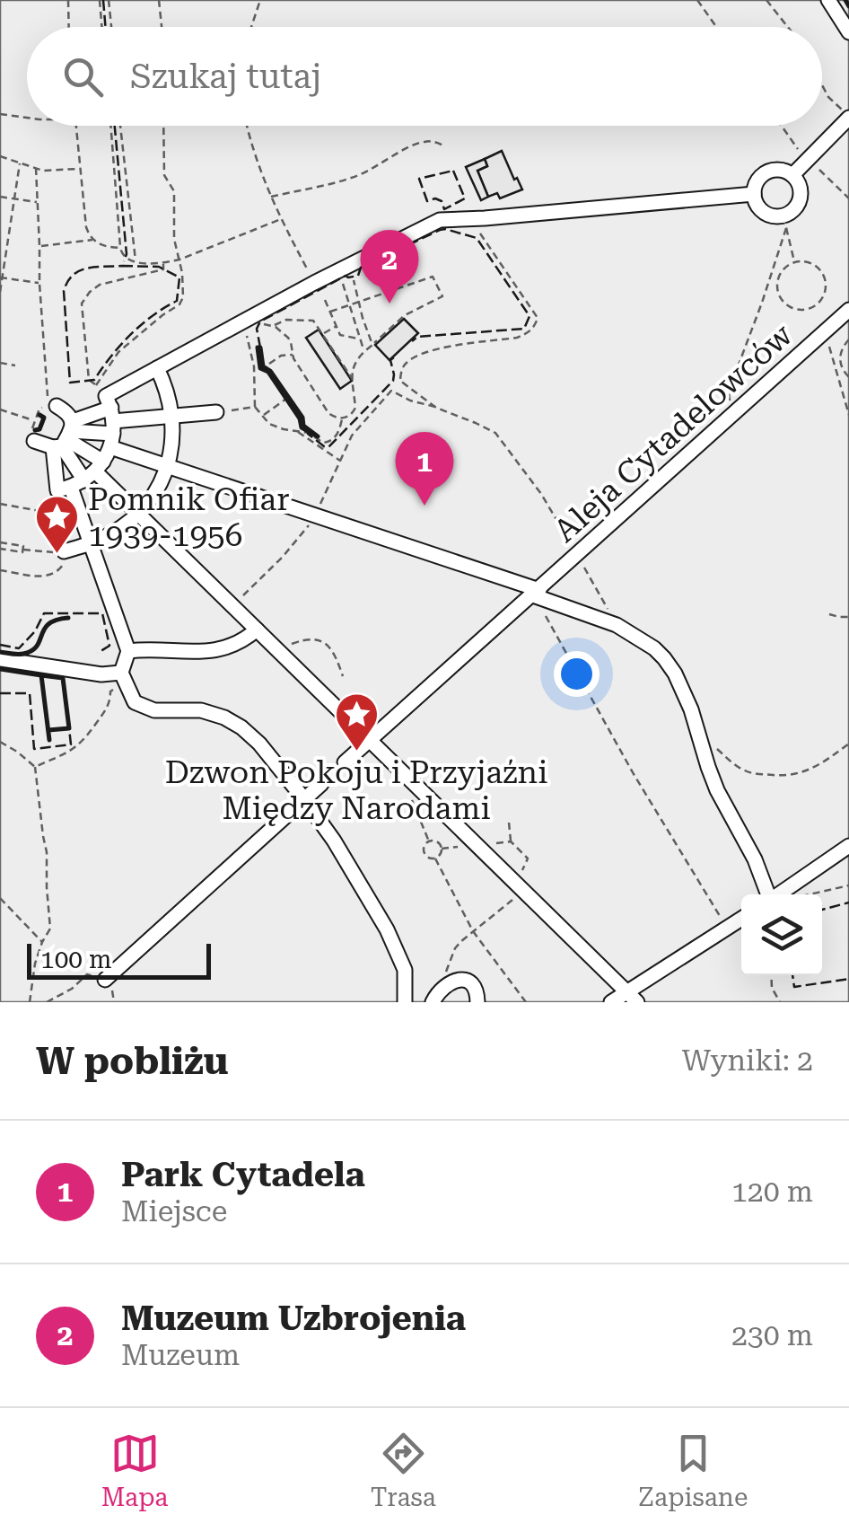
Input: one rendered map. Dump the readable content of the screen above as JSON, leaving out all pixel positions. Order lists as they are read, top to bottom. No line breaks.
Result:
{"streets":{"street":["Aleja Cytadelowców"]},"places":{"place":["Pomnik Ofiar 1939-1956","Dzwon Pokoju i Przyjaźni Między Narodami"]},"scale_bar":"100 m","page":{"search":"Szukaj tutaj","pins":["2","1"],"scale":"100 m","heading":["W pobliżu","Wyniki: 2"],"list":[{"mark":"1","name":"Park Cytadela","note":"Miejsce","value":"120 m"},{"mark":"2","name":"Muzeum Uzbrojenia","note":"Muzeum","value":"230 m"}],"nav":["Mapa","Trasa","Zapisane"]}}
